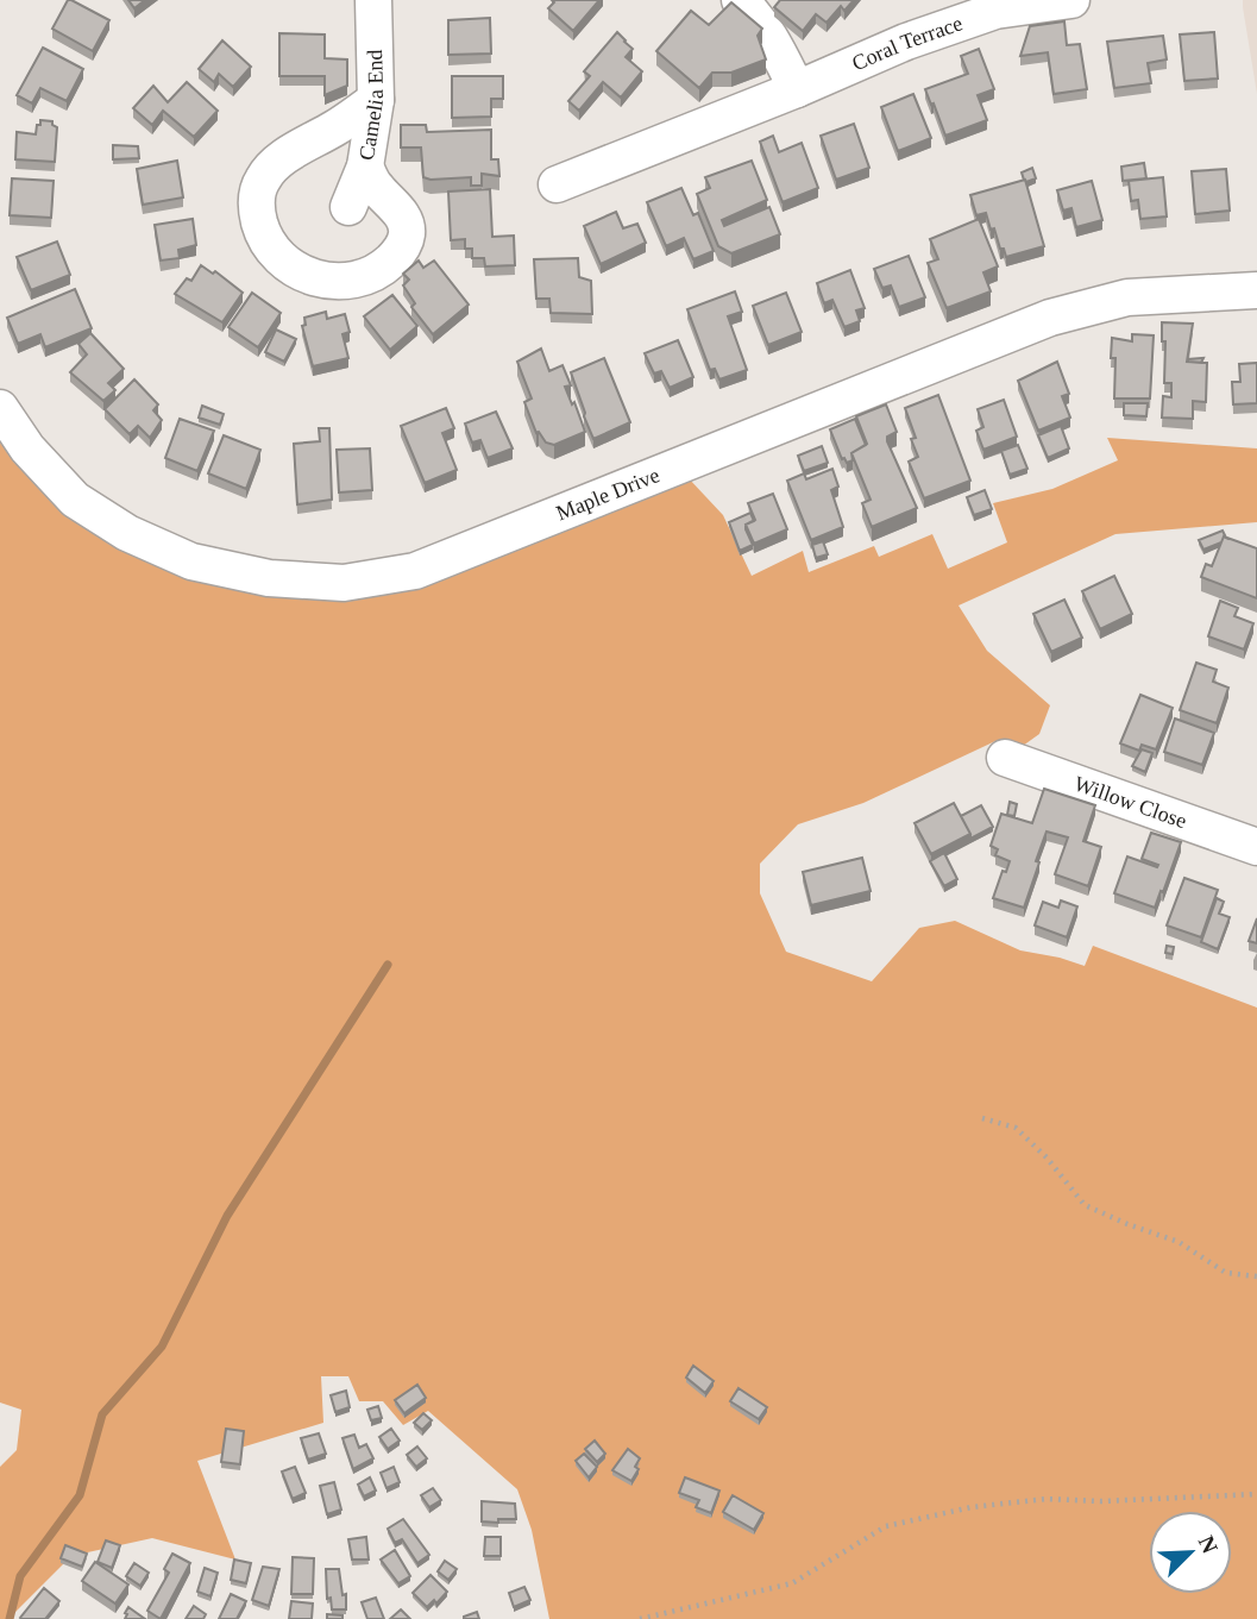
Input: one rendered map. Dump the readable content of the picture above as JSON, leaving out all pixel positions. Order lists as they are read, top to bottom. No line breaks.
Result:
{"streets":{"street":["Coral Terrace","Camelia End","Maple Drive","Willow Close"]},"north":"top right"}
